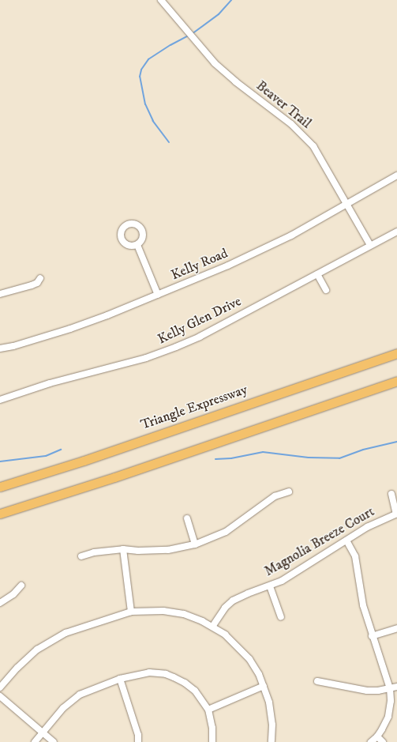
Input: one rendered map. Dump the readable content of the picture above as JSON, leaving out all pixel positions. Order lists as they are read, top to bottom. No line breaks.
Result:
{"streets":{"highway":["Triangle Expressway"],"street":["Beaver Trail","Kelly Road","Kelly Glen Drive","Magnolia Breeze Court"]},"crossings":[["Beaver Trail","Kelly Road"],["Beaver Trail","Kelly Glen Drive"]]}
